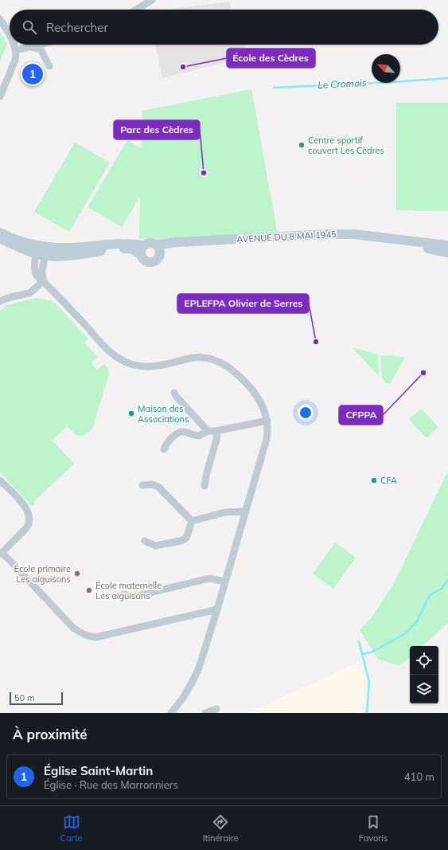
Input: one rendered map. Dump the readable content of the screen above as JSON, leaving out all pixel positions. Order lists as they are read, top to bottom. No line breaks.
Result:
{"streets":{"main road":["AVENUE DU 8 MAI 1945"]},"water":["Le Cromois"],"places":["École des Cèdres","Centre sportif couvert Les Cèdres","Parc des Cèdres","EPLEFPA Olivier de Serres","CFPPA","Maison des Associations","CFA","École primaire Les aiguisons","École maternelle Les aiguisons"],"scale_bar":"50 m","north":"top left","page":{"search":"Rechercher","pins":"1","scale":"50 m","heading":"À proximité","list":[{"mark":"1","name":"Église Saint-Martin","note":"Église · Rue des Marronniers","value":"410 m"}],"nav":["Carte","Itinéraire","Favoris"]}}
